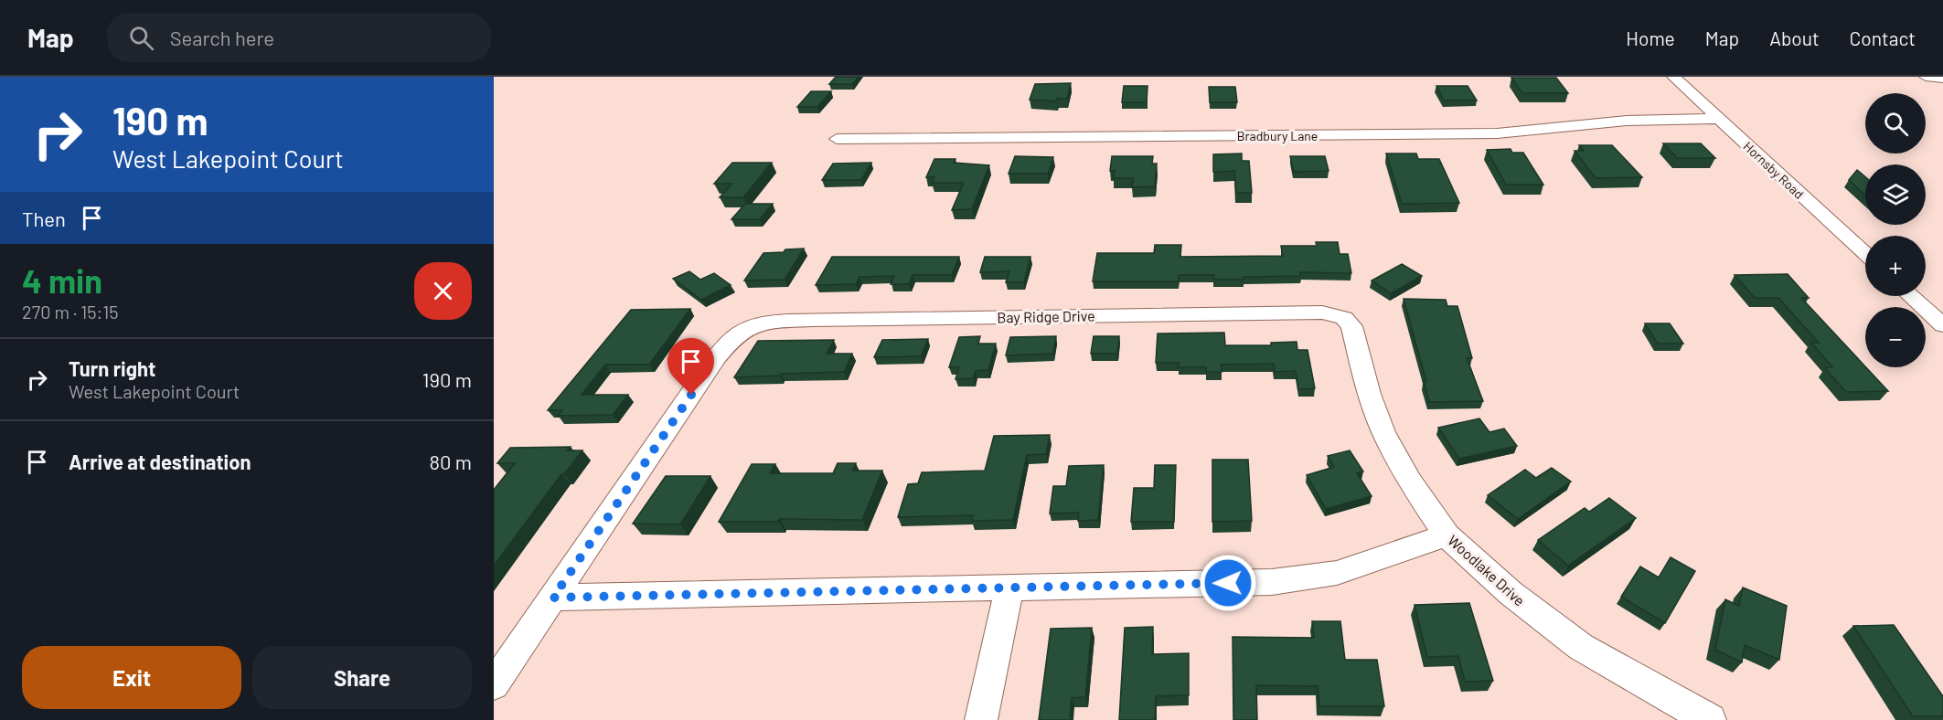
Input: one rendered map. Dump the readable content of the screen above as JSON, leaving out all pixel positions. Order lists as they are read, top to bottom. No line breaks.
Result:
{"streets":{"street":["Bradbury Lane","Hornsby Road","Bay Ridge Drive","Woodlake Drive"]},"crossings":[["Bradbury Lane","Hornsby Road"],["Bay Ridge Drive","Woodlake Drive"]],"page":{"header":"Map","search":"Search here","nav":["Home","Map","About","Contact"],"turn":["190 m","West Lakepoint Court"],"map_buttons":["+","−"],"then":"Then","heading":["4 min","270 m · 15:15"],"list":[{"name":"Turn right","note":"West Lakepoint Court","value":"190 m"},{"name":"Arrive at destination","value":"80 m"}],"buttons":["Exit","Share"]}}
